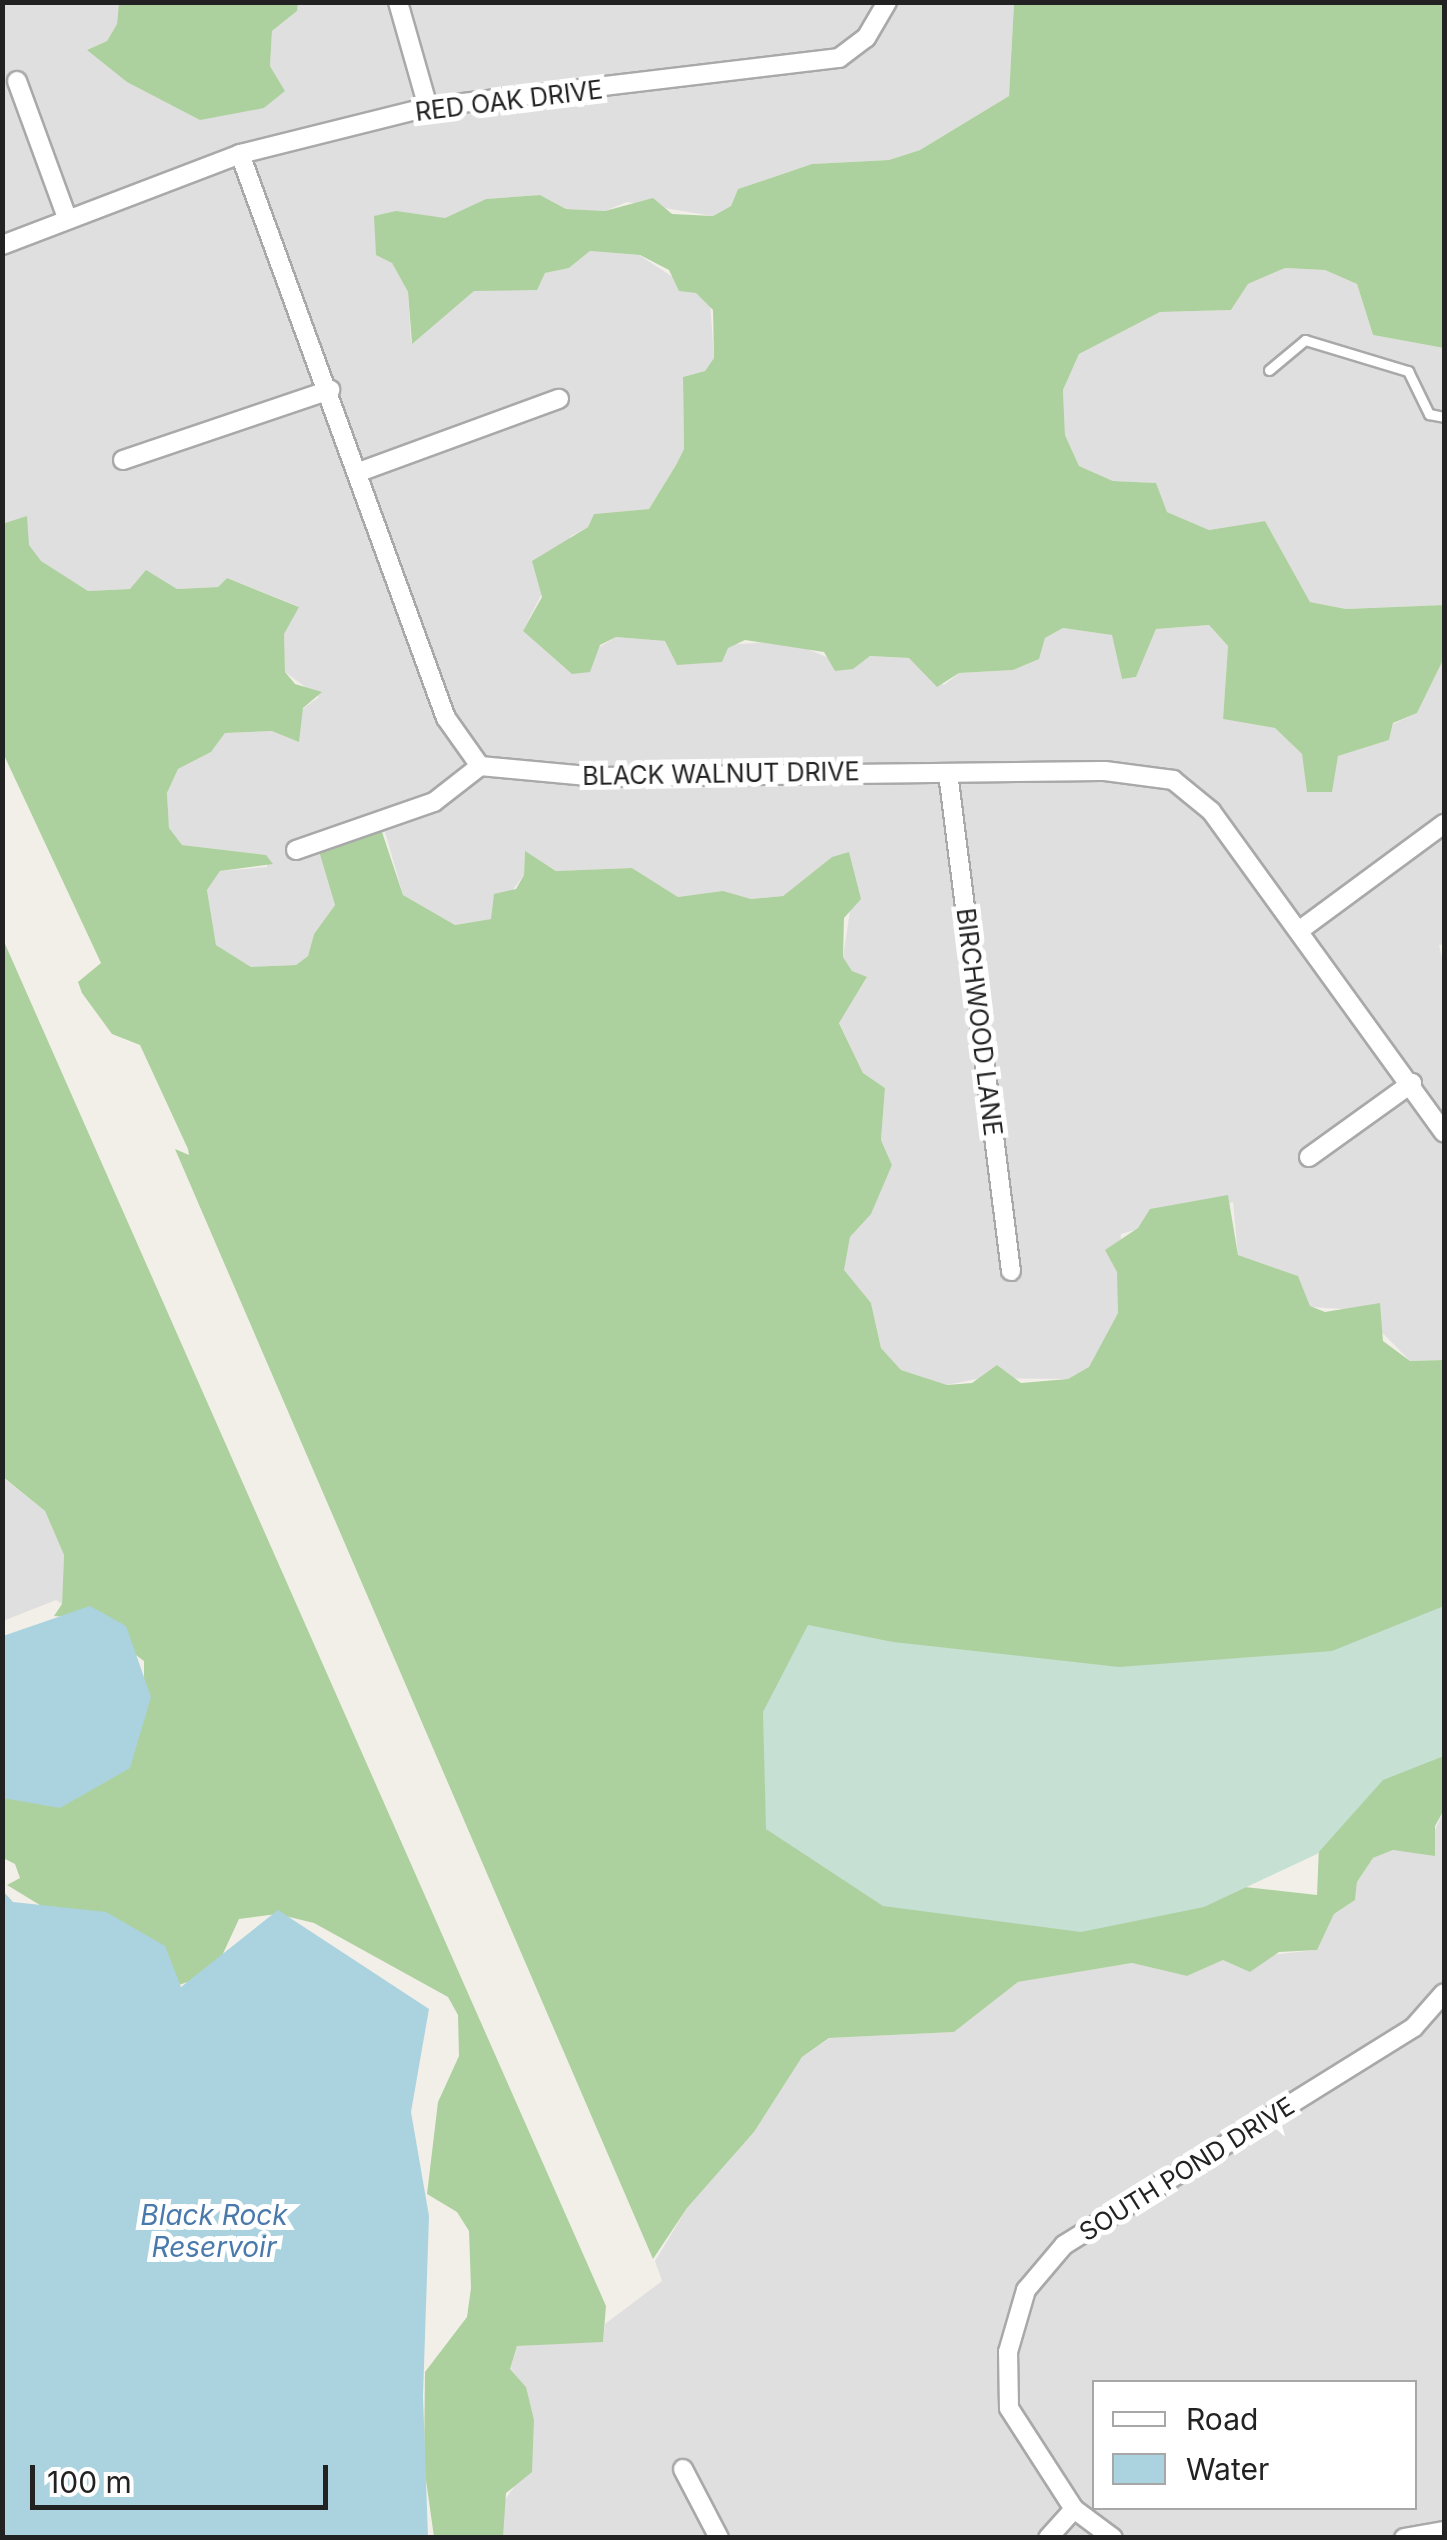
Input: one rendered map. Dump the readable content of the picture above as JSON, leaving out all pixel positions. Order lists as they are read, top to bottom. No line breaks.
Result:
{"streets":{"street":["RED OAK DRIVE","BLACK WALNUT DRIVE","BIRCHWOOD LANE","SOUTH POND DRIVE"]},"crossings":[["BLACK WALNUT DRIVE","BIRCHWOOD LANE"]],"water":["Black Rock Reservoir"],"legend":["Road","Water"],"scale_bar":"100 m"}
